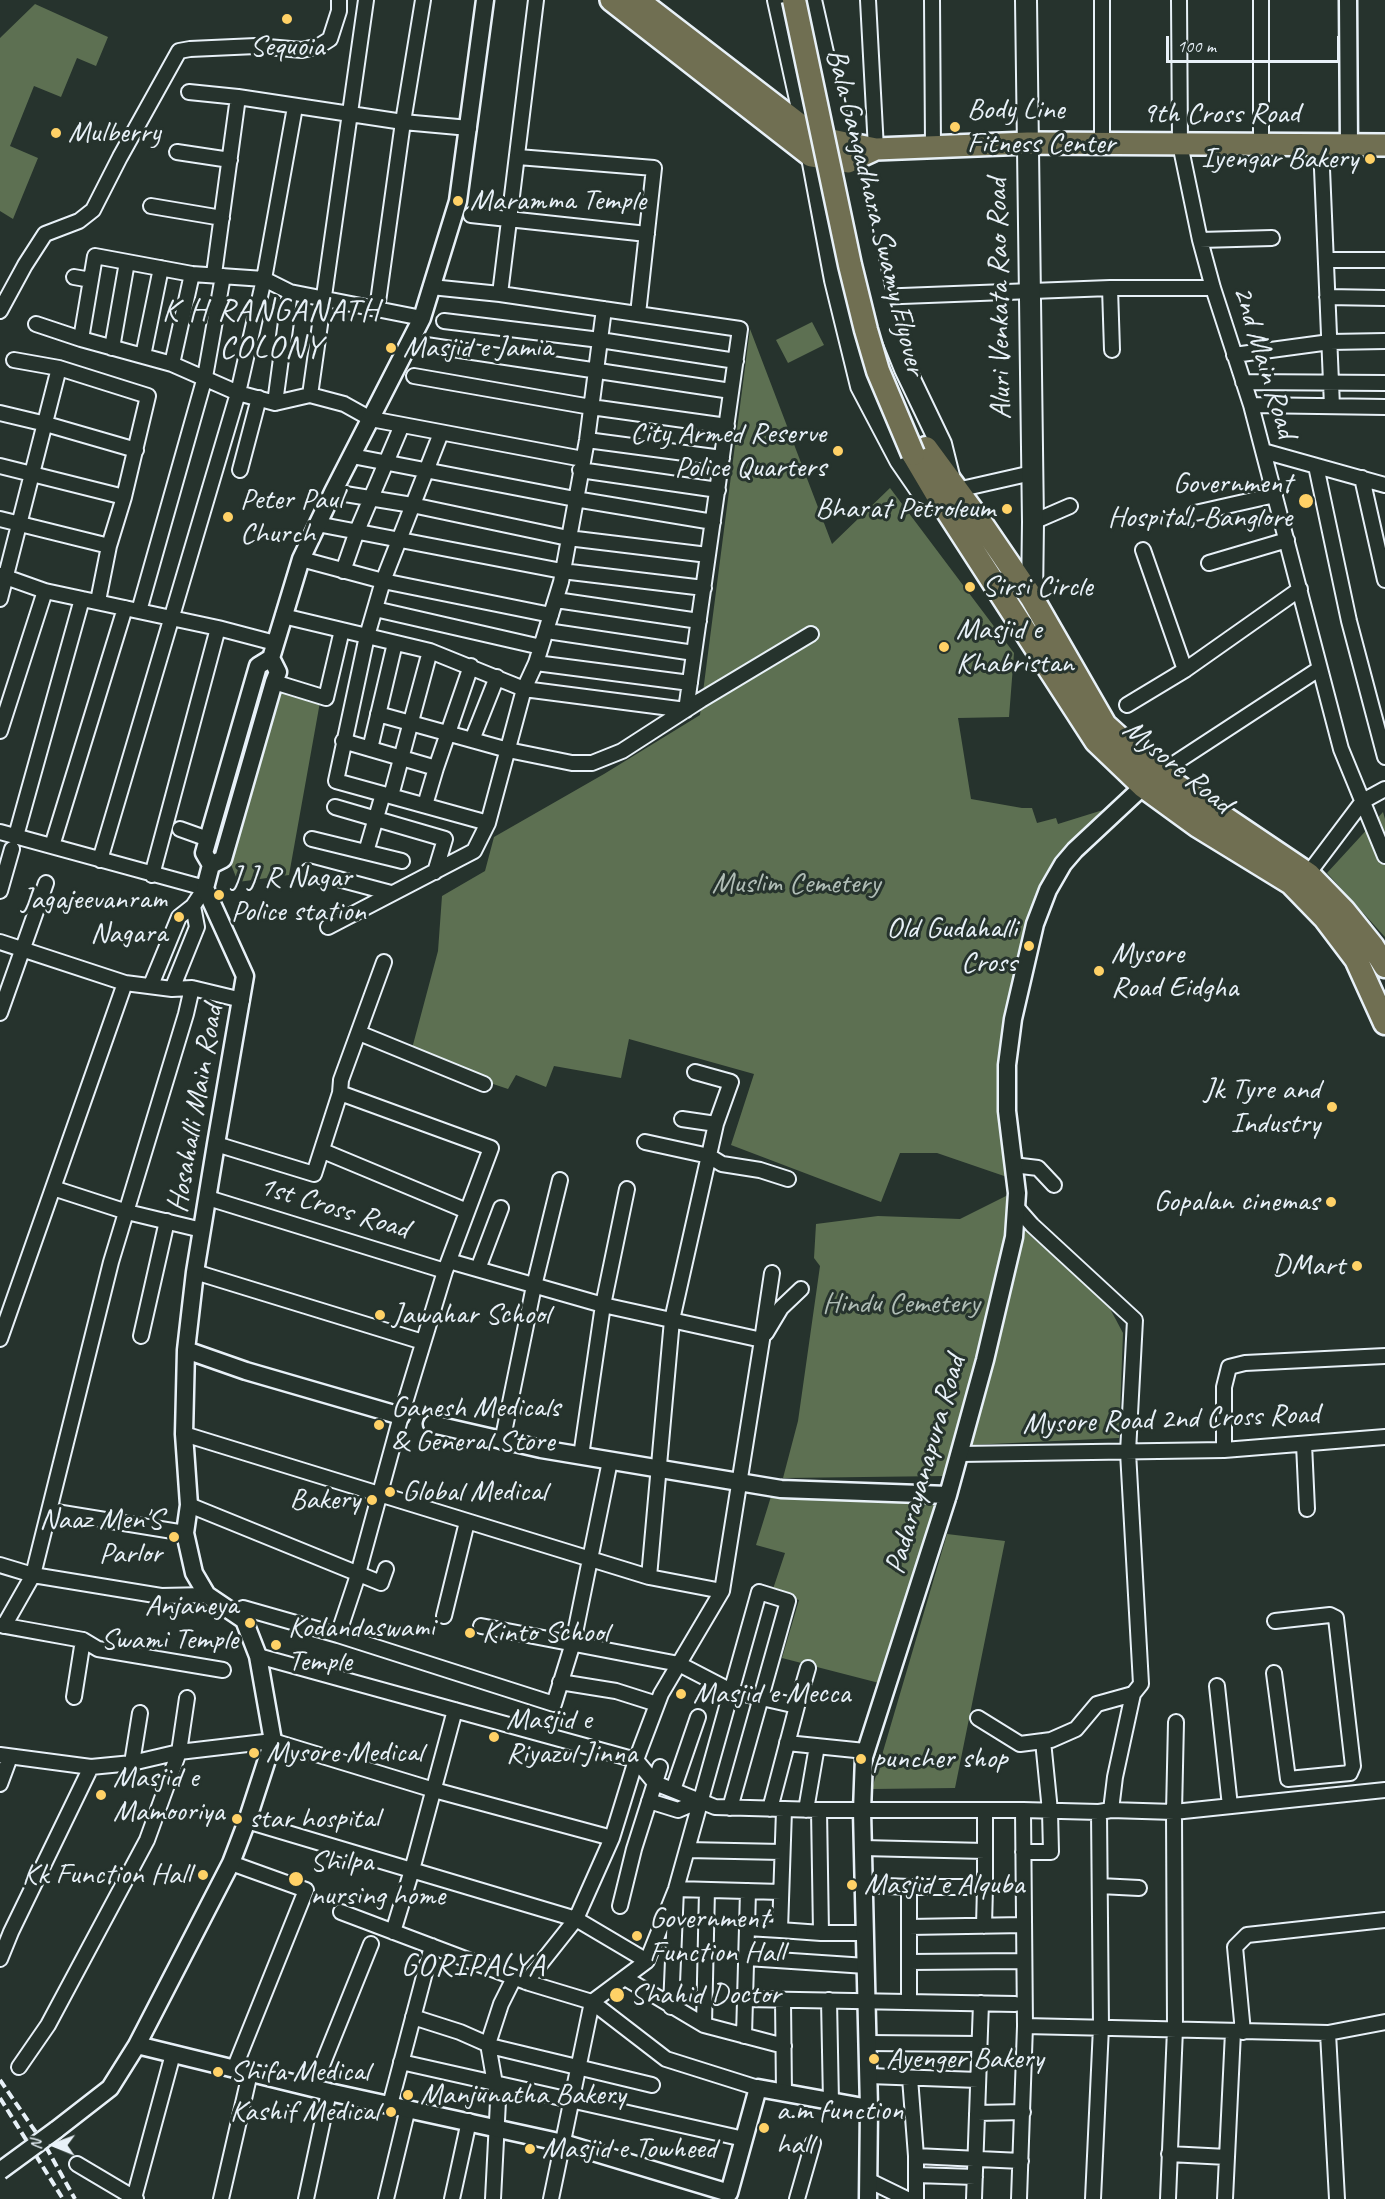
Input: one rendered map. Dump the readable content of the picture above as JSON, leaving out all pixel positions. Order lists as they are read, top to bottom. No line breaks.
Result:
{"streets":{"highway":["Bala Gangadhara Swamy Flyover","Mysore Road"],"main road":["9th Cross Road","Aluri Venkata Rao Road"],"street":["2nd Main Road","Hosahalli Main Road","1st Cross Road","Mysore Road 2nd Cross Road","Padarayanapura Road"]},"crossings":[["9th Cross Road","Aluri Venkata Rao Road"],["9th Cross Road","2nd Main Road"],["Bala Gangadhara Swamy Flyover","Mysore Road"],["Aluri Venkata Rao Road","Mysore Road"],["Mysore Road","Padarayanapura Road"],["Hosahalli Main Road","1st Cross Road"],["Mysore Road 2nd Cross Road","Padarayanapura Road"]],"districts":["K H RANGANATH COLONY","GORIPALYA"],"parks":["Muslim Cemetery","Hindu Cemetery"],"places":["Sequoia","Body Line Fitness Center","Mulberry","Iyengar Bakery","Maramma Temple","Masjid e Jamia","City Armed Reserve Police Quarters","Government Hospital, Banglore","Bharat Petroleum","Peter Paul Church","Sirsi Circle","Masjid e Khabristan","J J R Nagar Police station","Jagajeevanram Nagara","Old Gudahalli Cross","Mysore Road Eidgha","Jk Tyre and Industry","Gopalan cinemas","DMart","Jawahar School","Ganesh Medicals & General Store","Global Medical","Bakery","Naaz Men'S Parlor","Anjaneya Swami Temple","Kinto School","Kodandaswami Temple","Masjid e Mecca","Masjid e Riyazul Jinna","Mysore Medical","puncher shop","Masjid e Mamooriya","star hospital","Kk Function Hall","Shilpa nursing home","Masjid e Alquba","Government Function Hall","Shahid Doctor","Ayenger Bakery","Shifa Medical","Manjunatha Bakery","Kashif Medical","a.m function hall","Masjid e Towheed"],"scale_bar":"100 m","north":"left"}
